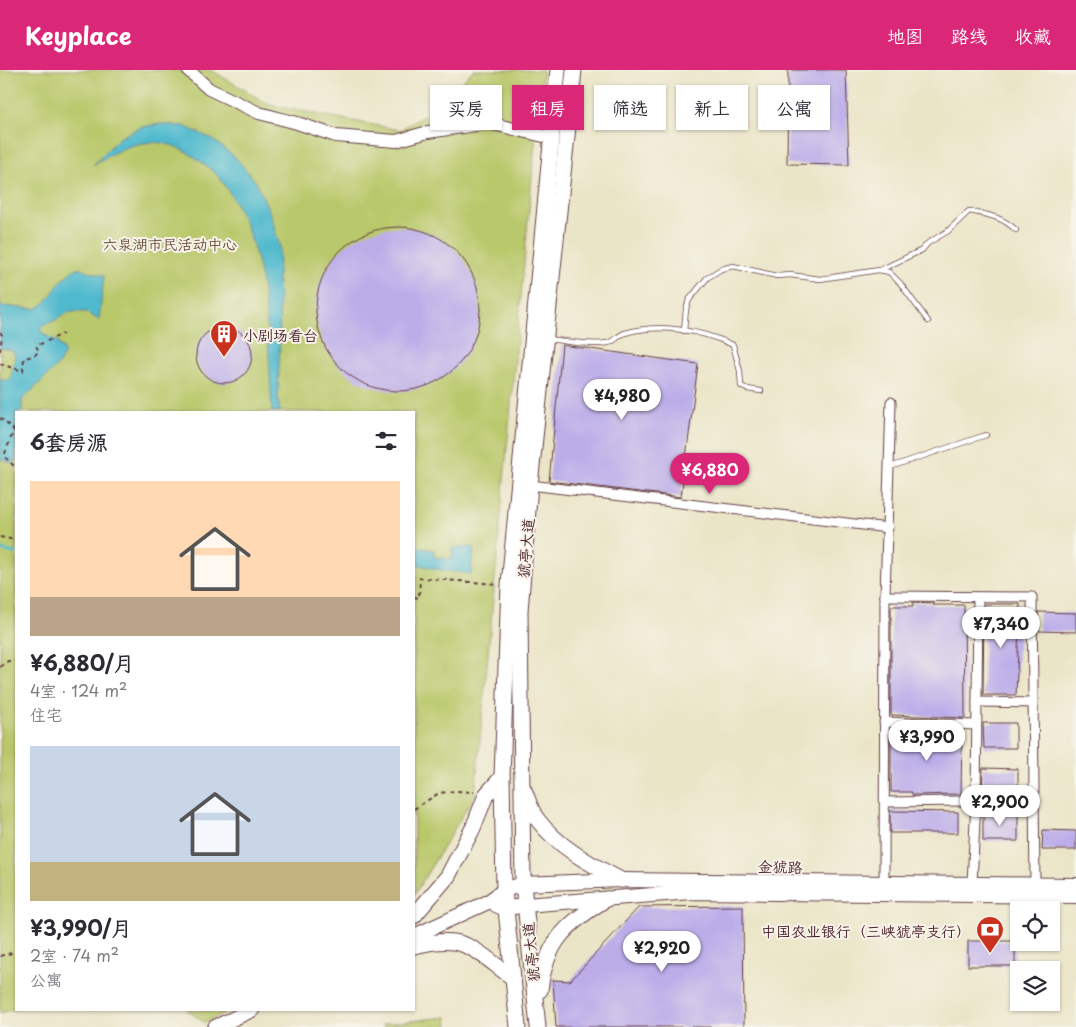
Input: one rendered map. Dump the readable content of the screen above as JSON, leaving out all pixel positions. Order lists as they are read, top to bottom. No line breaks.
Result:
{"streets":{"highway":["猇亭大道"],"main road":["金猇路"]},"crossings":[["猇亭大道","金猇路"]],"parks":["六泉湖市民活动中心"],"places":{"building":["小剧场看台"],"bank":["中国农业银行（三峡猇亭支行）"]},"page":{"header":"Keyplace","nav":["地图","路线","收藏"],"chip":["买房","租房","筛选","新上","公寓"],"price":["¥4,980","¥6,880","¥7,340","¥3,990","¥2,900","¥2,920"],"heading":"6套房源","list":[{"name":"¥6,880/月","note":"4室 · 124 m² · 住宅"},{"name":"¥3,990/月","note":"2室 · 74 m² · 公寓"}]}}
